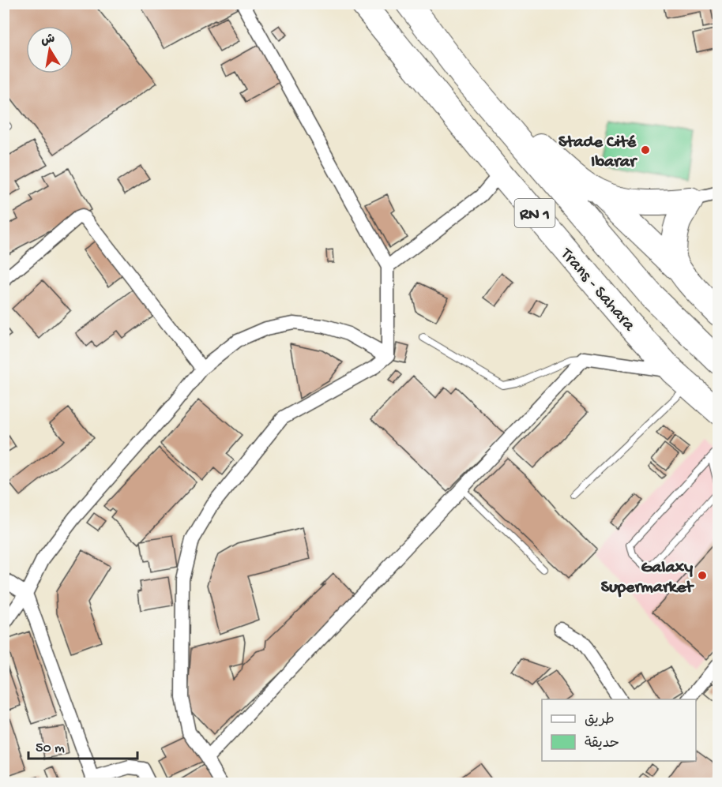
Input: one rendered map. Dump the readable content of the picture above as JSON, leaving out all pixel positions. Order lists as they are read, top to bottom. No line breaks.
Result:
{"streets":{"highway":["RN 1","Trans - Sahara"]},"places":["Stade Cité Ibarar","Galaxy Supermarket"],"legend":["طريق","حديقة"],"scale_bar":"50 m","north":"top"}
